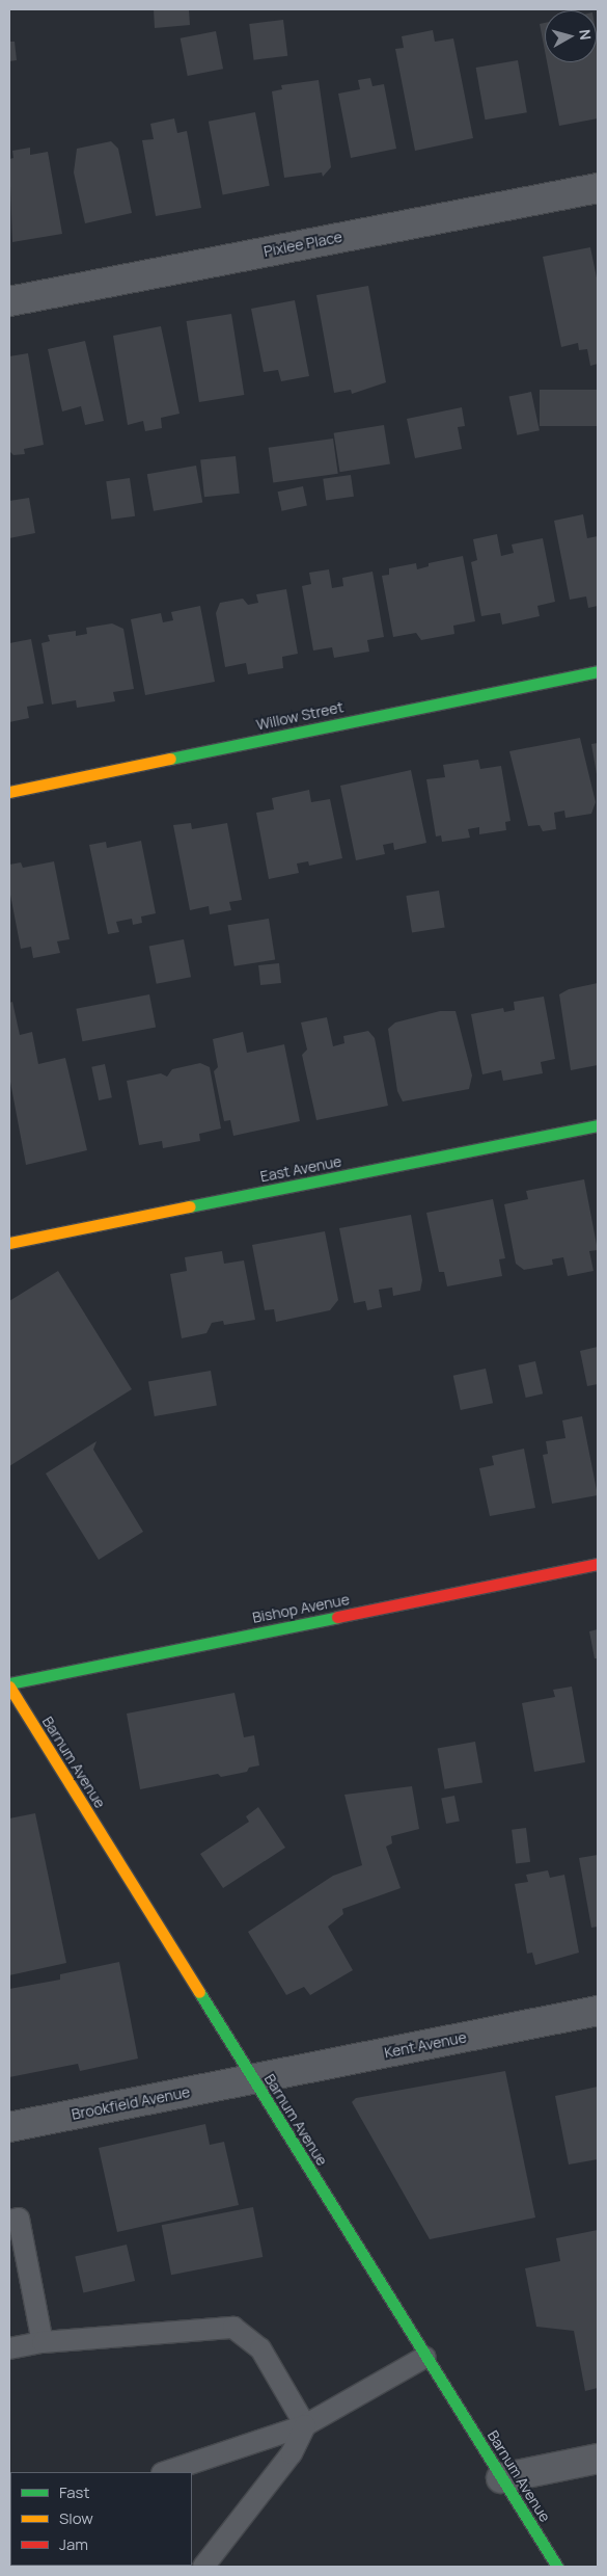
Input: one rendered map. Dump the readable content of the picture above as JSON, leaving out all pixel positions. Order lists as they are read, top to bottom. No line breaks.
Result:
{"streets":{"street":["Pixlee Place","Willow Street","East Avenue","Bishop Avenue","Barnum Avenue","Kent Avenue","Brookfield Avenue"]},"crossings":[["Bishop Avenue","Barnum Avenue"],["Barnum Avenue","Kent Avenue"],["Barnum Avenue","Brookfield Avenue"],["Kent Avenue","Brookfield Avenue"]],"legend":["Fast","Slow","Jam"],"north":"right"}
